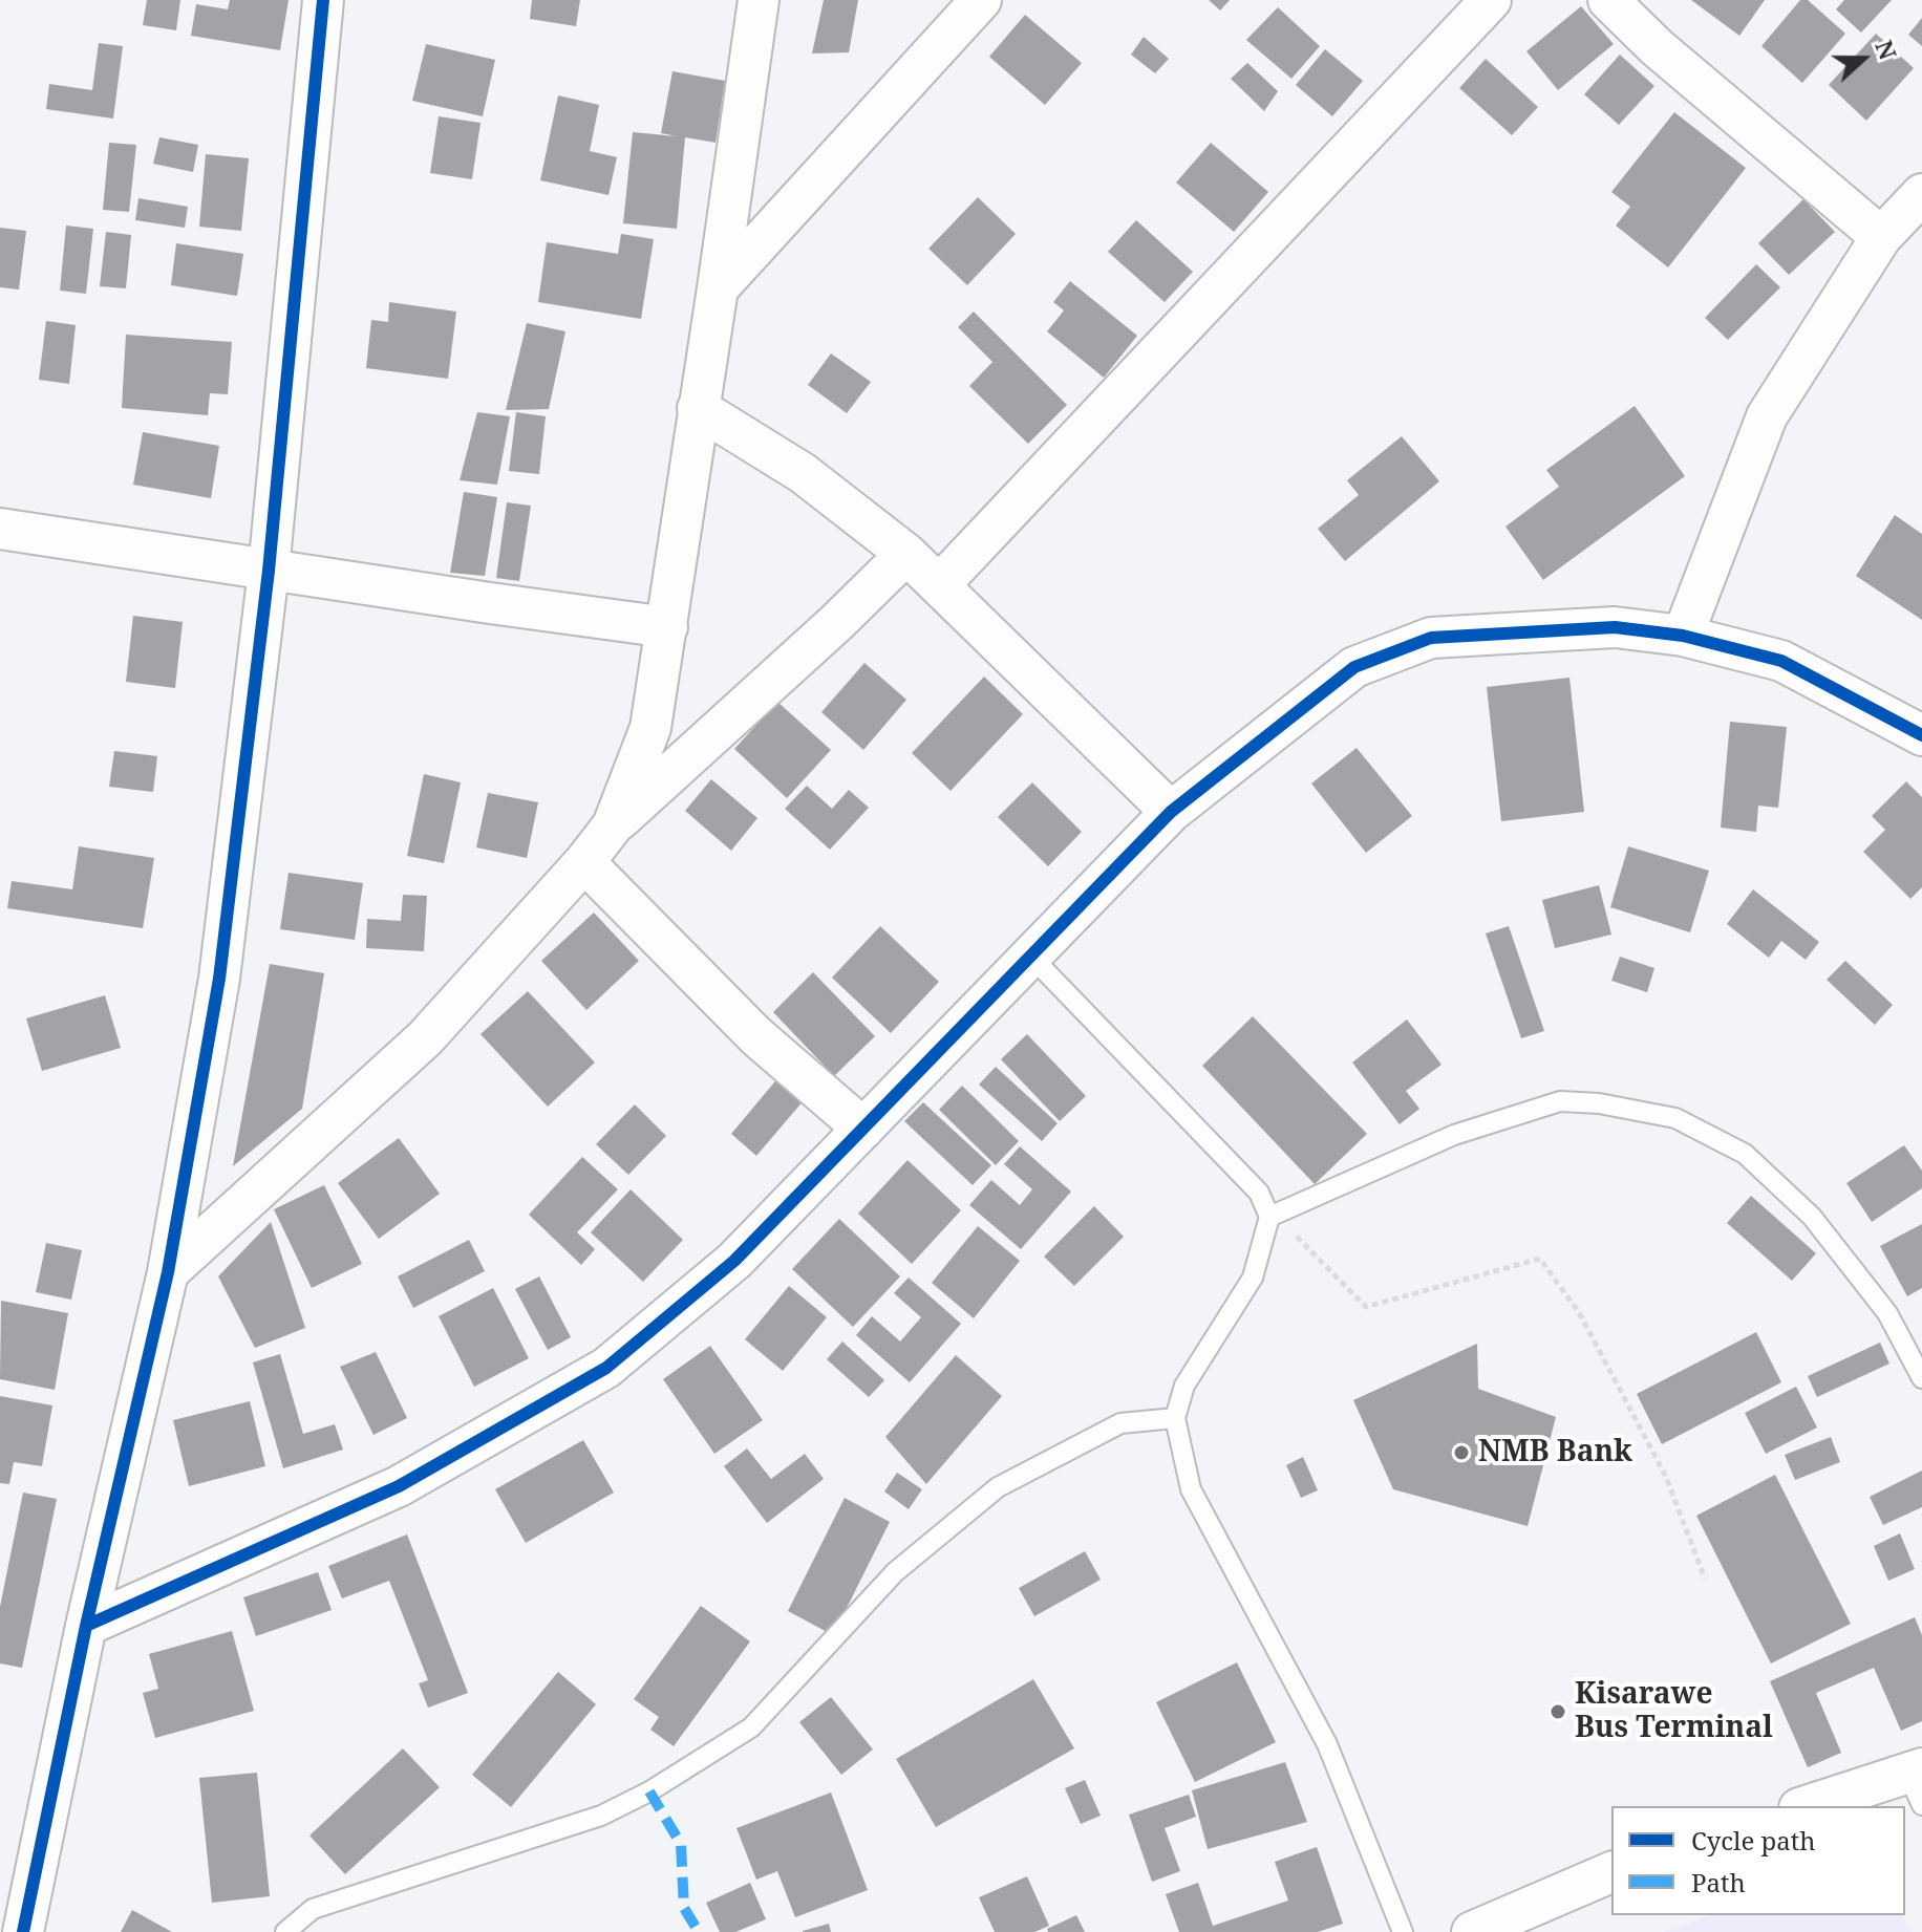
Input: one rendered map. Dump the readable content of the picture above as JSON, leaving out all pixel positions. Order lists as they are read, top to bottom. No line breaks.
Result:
{"places":["NMB Bank","Kisarawe Bus Terminal"],"legend":["Cycle path","Path"],"north":"right"}
